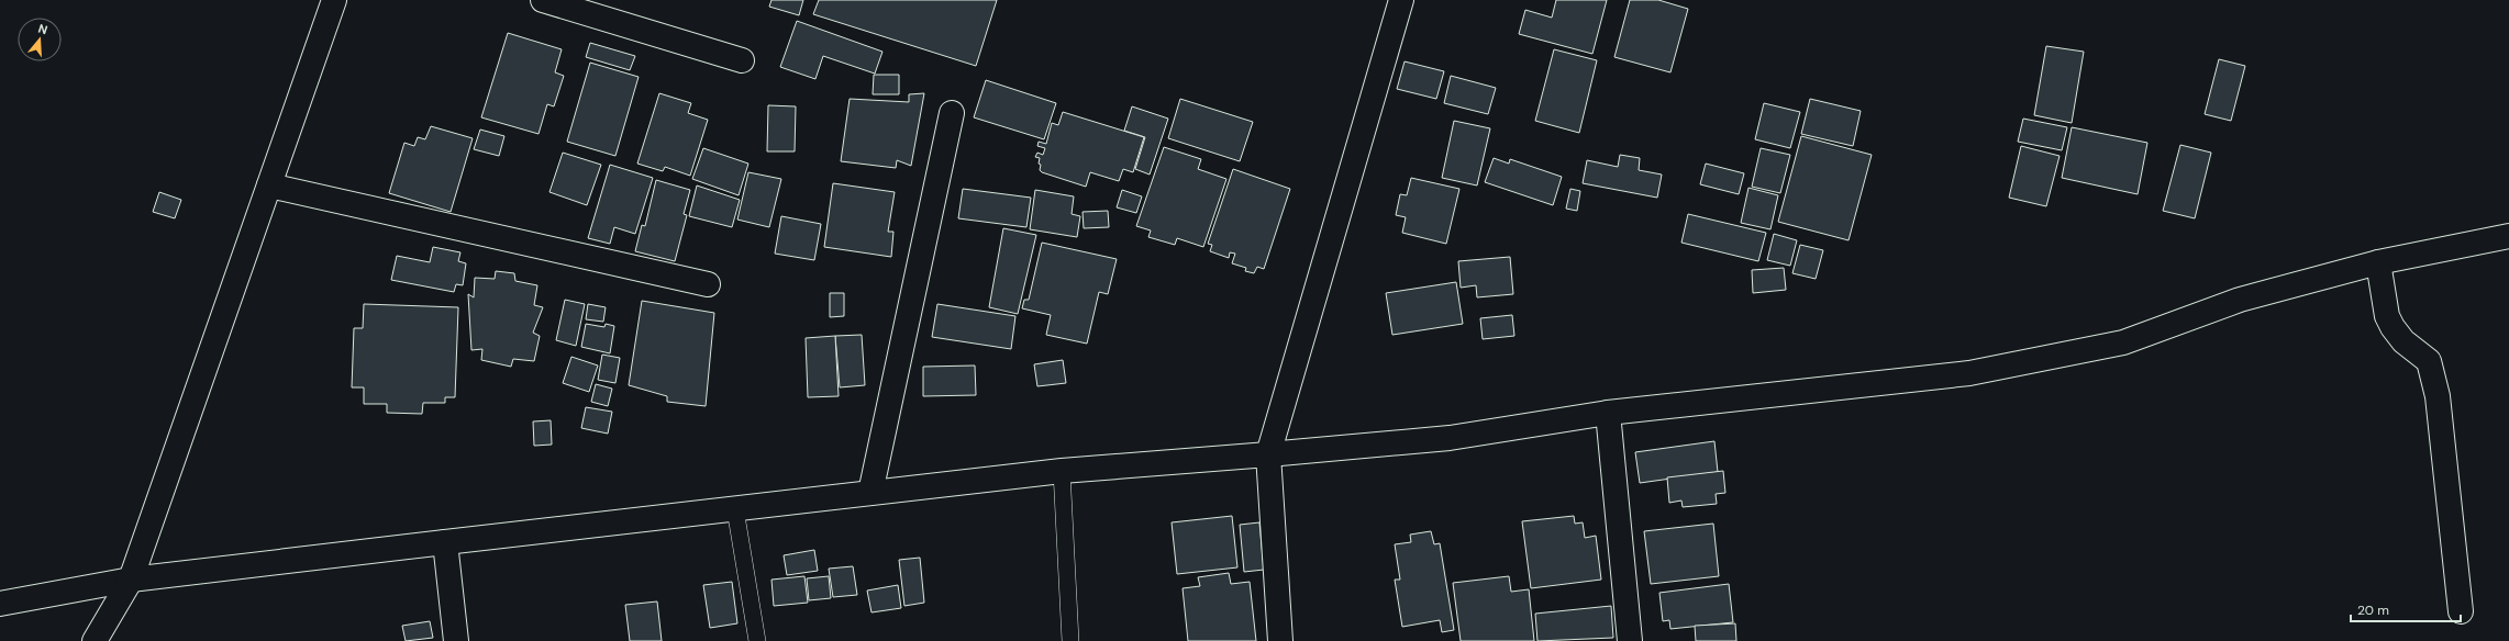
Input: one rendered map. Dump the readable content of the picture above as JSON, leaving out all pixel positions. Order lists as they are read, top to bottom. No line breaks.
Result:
{"scale_bar":"20 m","north":"top"}
